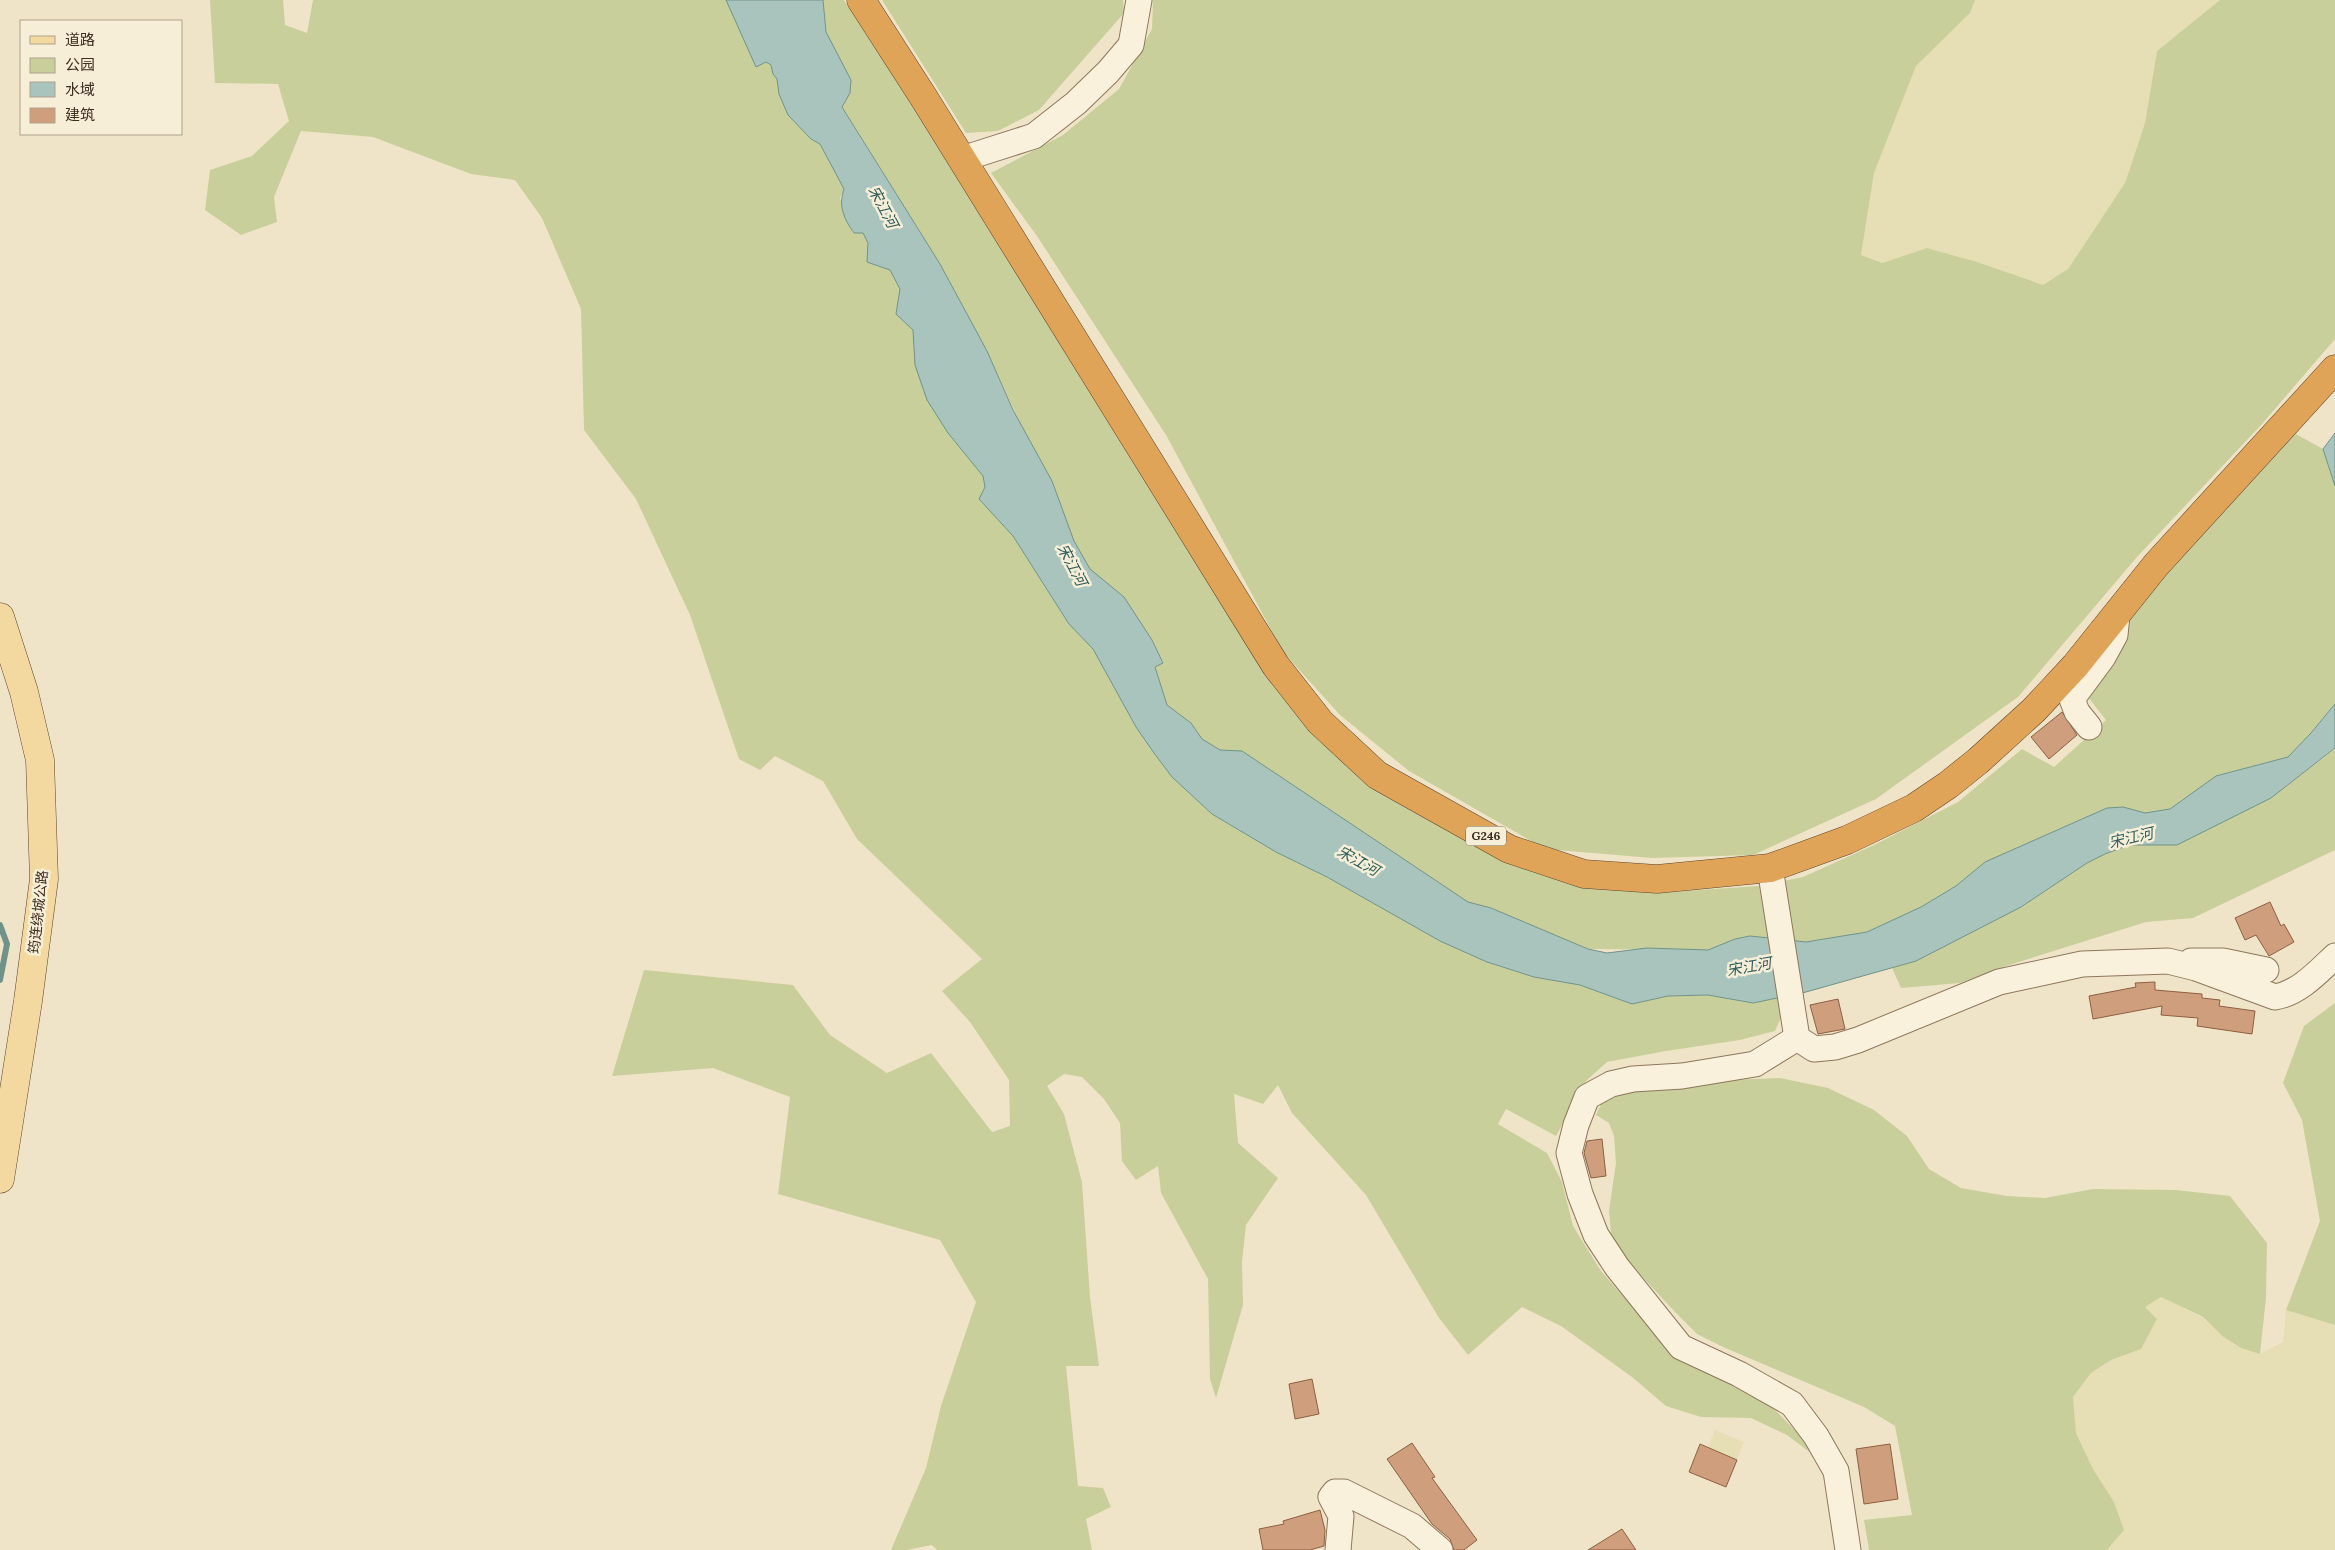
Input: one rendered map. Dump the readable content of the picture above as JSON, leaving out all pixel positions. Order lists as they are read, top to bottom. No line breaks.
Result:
{"streets":{"highway":["G246"],"main road":["筠连绕城公路"]},"water":["宋江河"],"legend":["道路","公园","水域","建筑"]}
